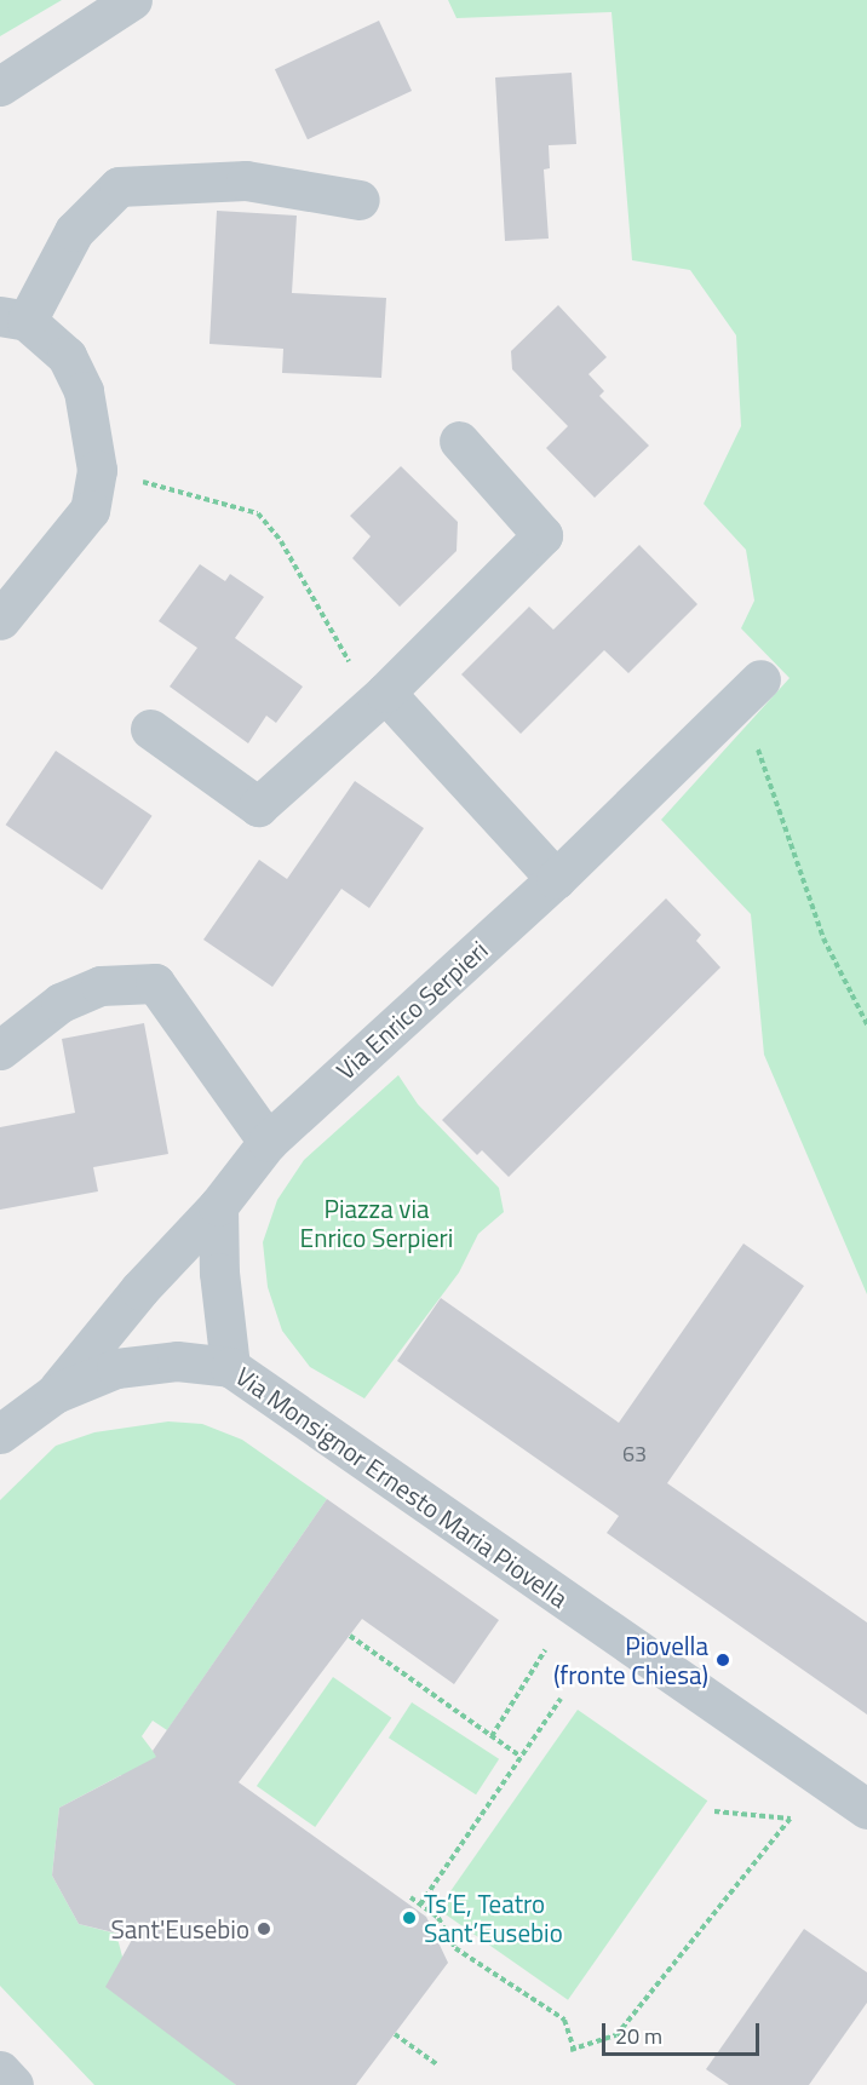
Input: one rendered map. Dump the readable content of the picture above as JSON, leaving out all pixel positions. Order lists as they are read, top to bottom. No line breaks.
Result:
{"streets":{"street":["Via Enrico Serpieri","Via Monsignor Ernesto Maria Piovella"]},"crossings":[["Via Enrico Serpieri","Via Monsignor Ernesto Maria Piovella"]],"parks":["Piazza via Enrico Serpieri"],"places":["Piovella (fronte Chiesa)","Ts’E, Teatro Sant’Eusebio","Sant'Eusebio"],"house_numbers":["63"],"scale_bar":"20 m"}
